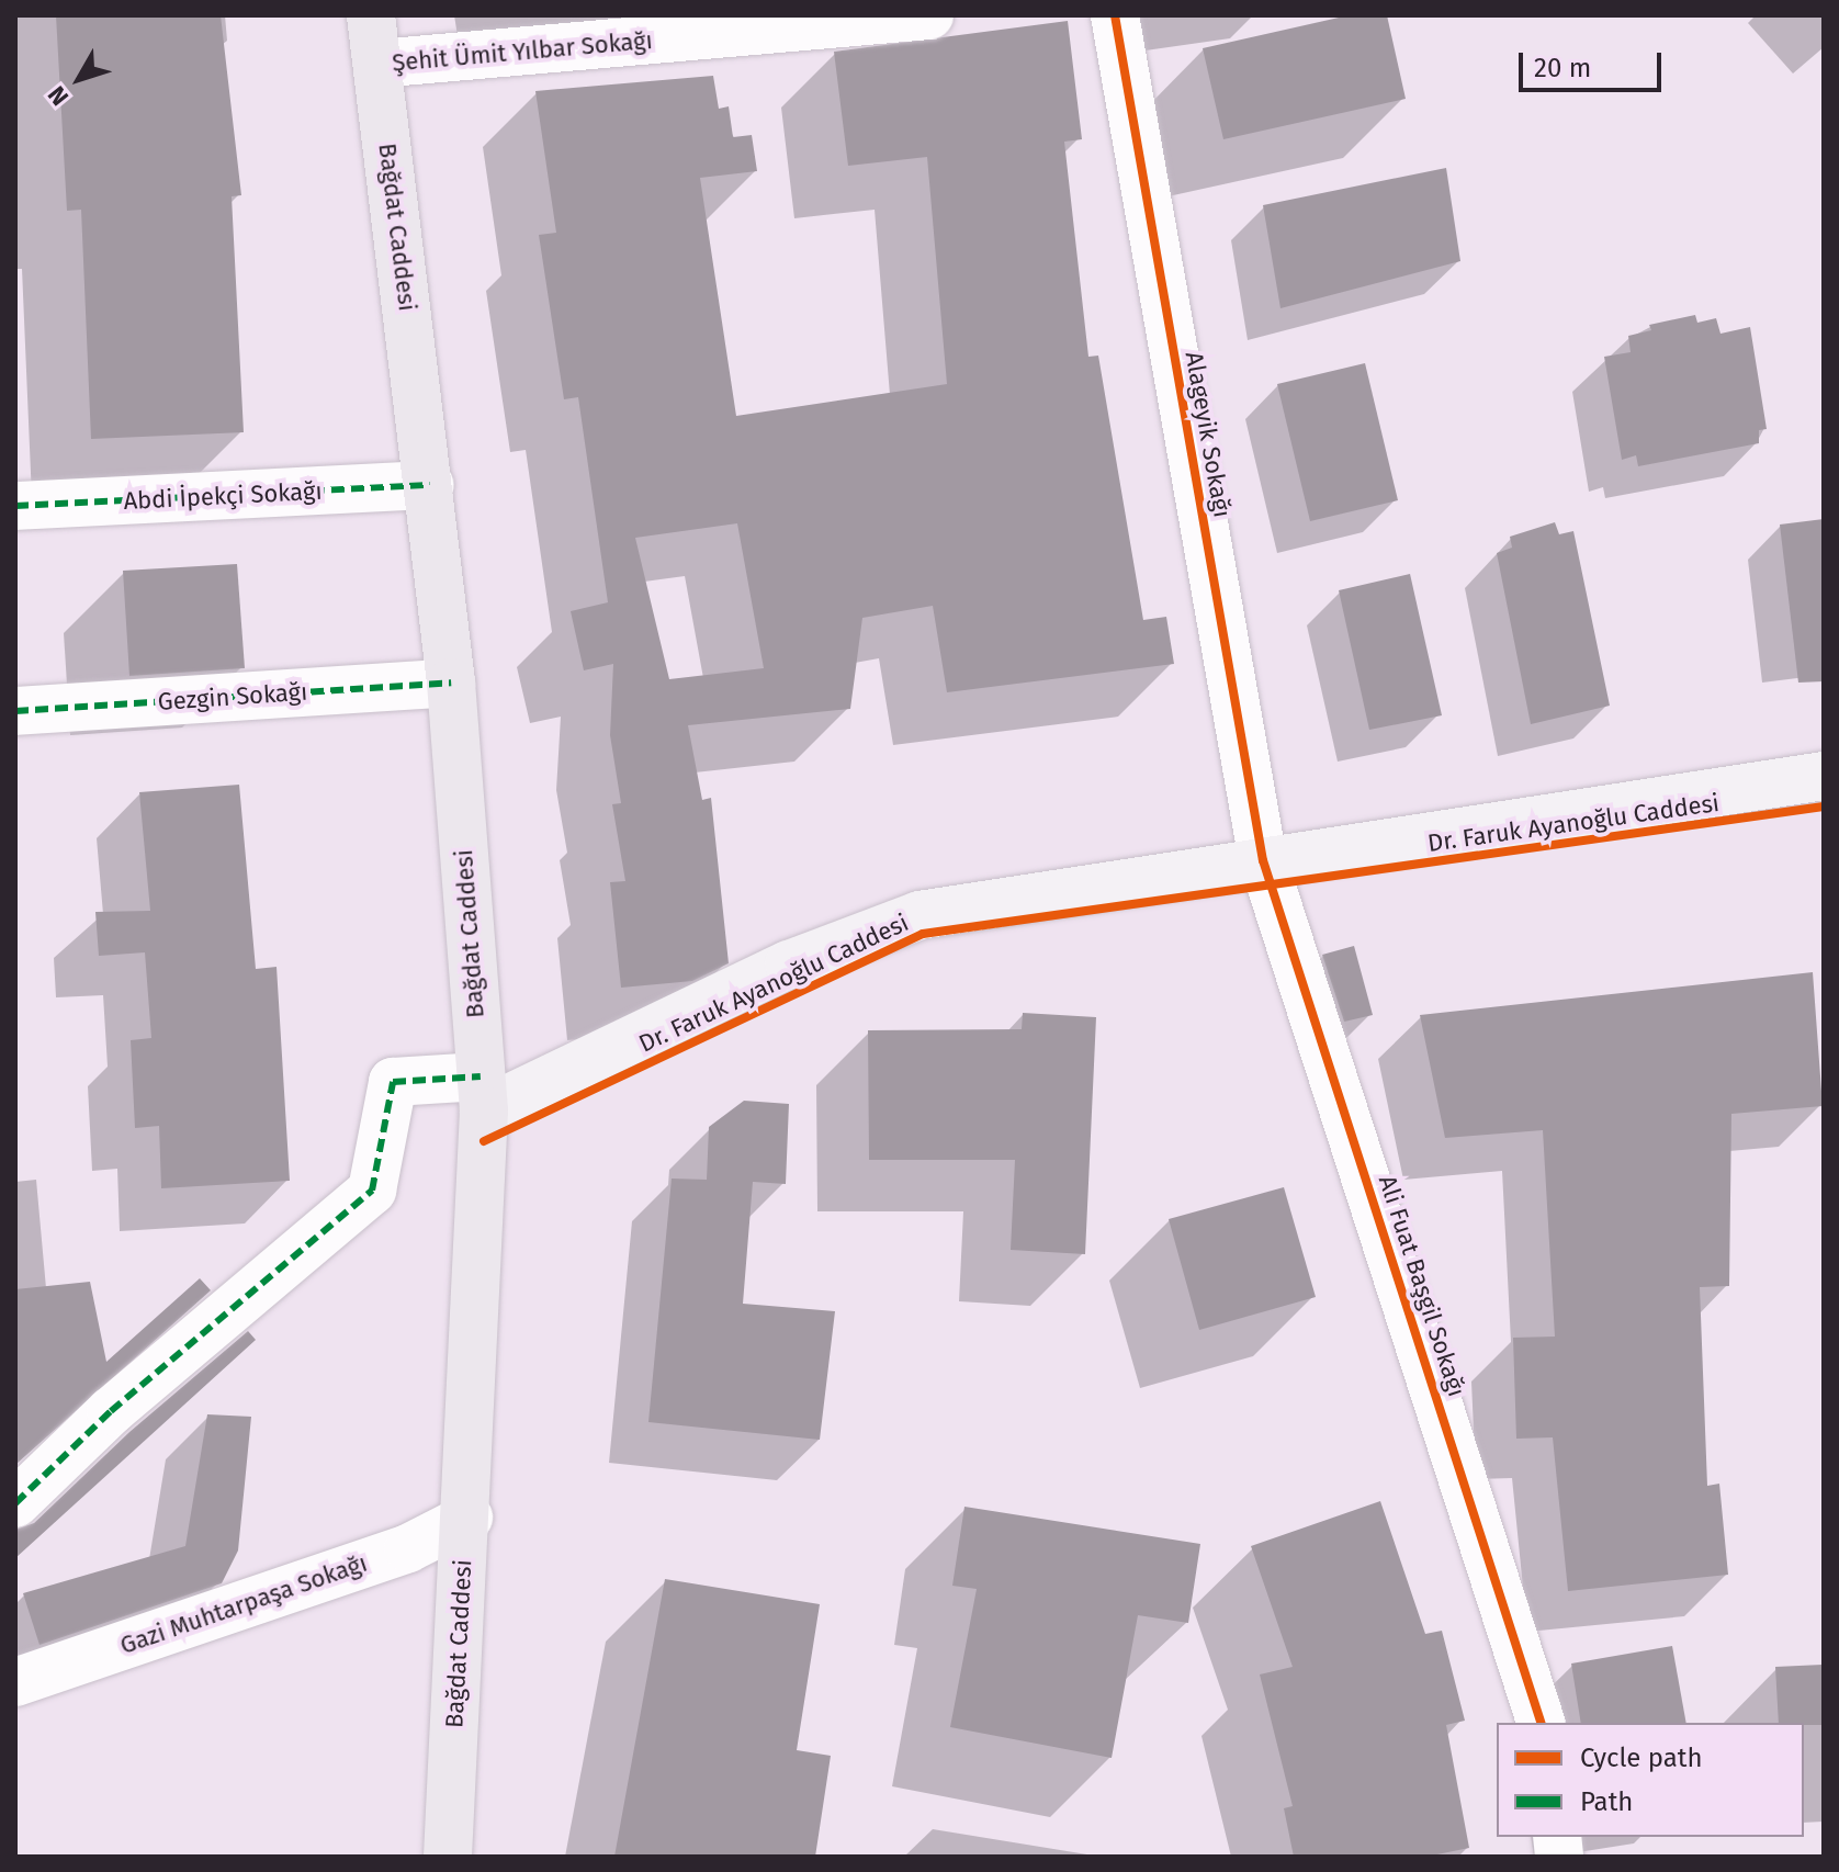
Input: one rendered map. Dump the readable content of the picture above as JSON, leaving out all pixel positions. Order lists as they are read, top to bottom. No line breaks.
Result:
{"streets":{"main road":["Bağdat Caddesi"],"street":["Şehit Ümit Yılbar Sokağı","Alageyik Sokağı","Abdi İpekçi Sokağı","Gezgin Sokağı","Dr. Faruk Ayanoğlu Caddesi","Ali Fuat Başgil Sokağı","Gazi Muhtarpaşa Sokağı"]},"crossings":[["Şehit Ümit Yılbar Sokağı","Bağdat Caddesi"],["Bağdat Caddesi","Abdi İpekçi Sokağı"],["Bağdat Caddesi","Gezgin Sokağı"],["Bağdat Caddesi","Dr. Faruk Ayanoğlu Caddesi"],["Bağdat Caddesi","Gazi Muhtarpaşa Sokağı"],["Alageyik Sokağı","Dr. Faruk Ayanoğlu Caddesi"],["Alageyik Sokağı","Ali Fuat Başgil Sokağı"],["Dr. Faruk Ayanoğlu Caddesi","Ali Fuat Başgil Sokağı"]],"legend":["Cycle path","Path"],"scale_bar":"20 m","north":"bottom left"}
